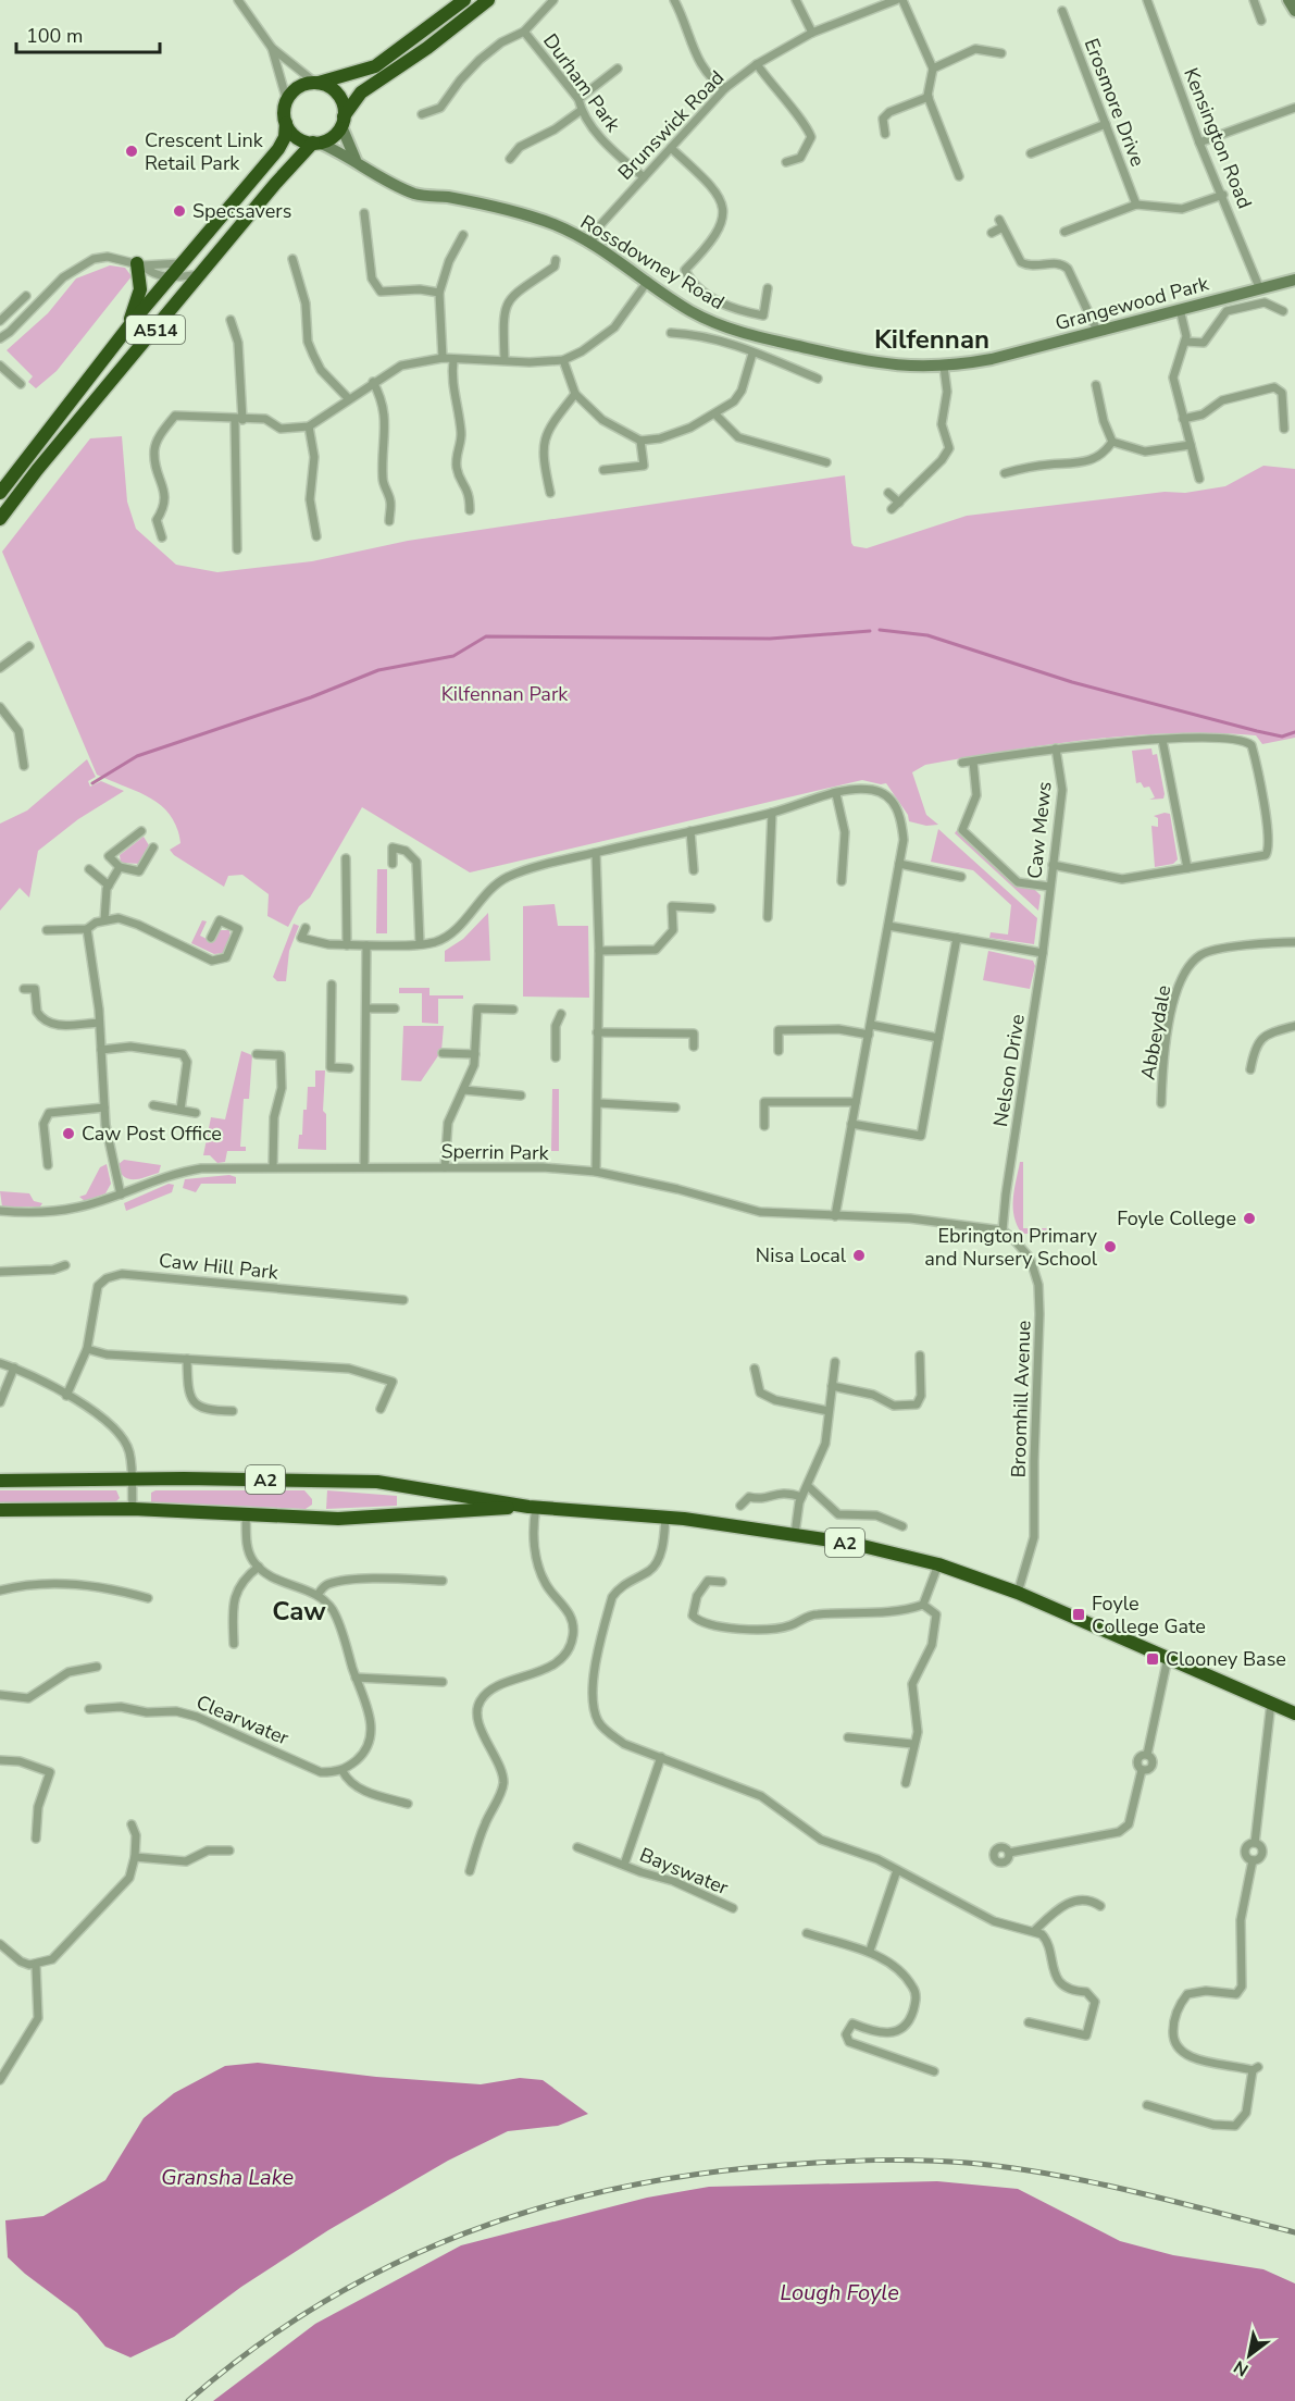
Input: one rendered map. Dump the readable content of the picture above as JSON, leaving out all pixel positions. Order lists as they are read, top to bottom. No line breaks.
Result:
{"streets":{"highway":["A514","A2"],"street":["Durham Park","Erosmore Drive","Brunswick Road","Kensington Road","Rossdowney Road","Grangewood Park","Caw Mews","Abbeydale","Nelson Drive","Sperrin Park","Caw Hill Park","Broomhill Avenue","Clearwater","Bayswater"]},"crossings":[["Durham Park","Brunswick Road"],["Brunswick Road","Rossdowney Road"],["Kensington Road","Grangewood Park"],["Rossdowney Road","Grangewood Park"],["Rossdowney Road","A514"],["Caw Mews","Nelson Drive"],["Nelson Drive","Sperrin Park"],["Nelson Drive","Broomhill Avenue"],["Sperrin Park","Broomhill Avenue"],["Broomhill Avenue","A2"]],"districts":["Kilfennan","Caw"],"water":["Gransha Lake","Lough Foyle"],"parks":["Kilfennan Park"],"places":{"other":["Crescent Link Retail Park","Specsavers","Caw Post Office","Foyle College","Ebrington Primary and Nursery School","Nisa Local"],"transit":["Foyle College Gate","Clooney Base"]},"scale_bar":"100 m","north":"bottom left"}
